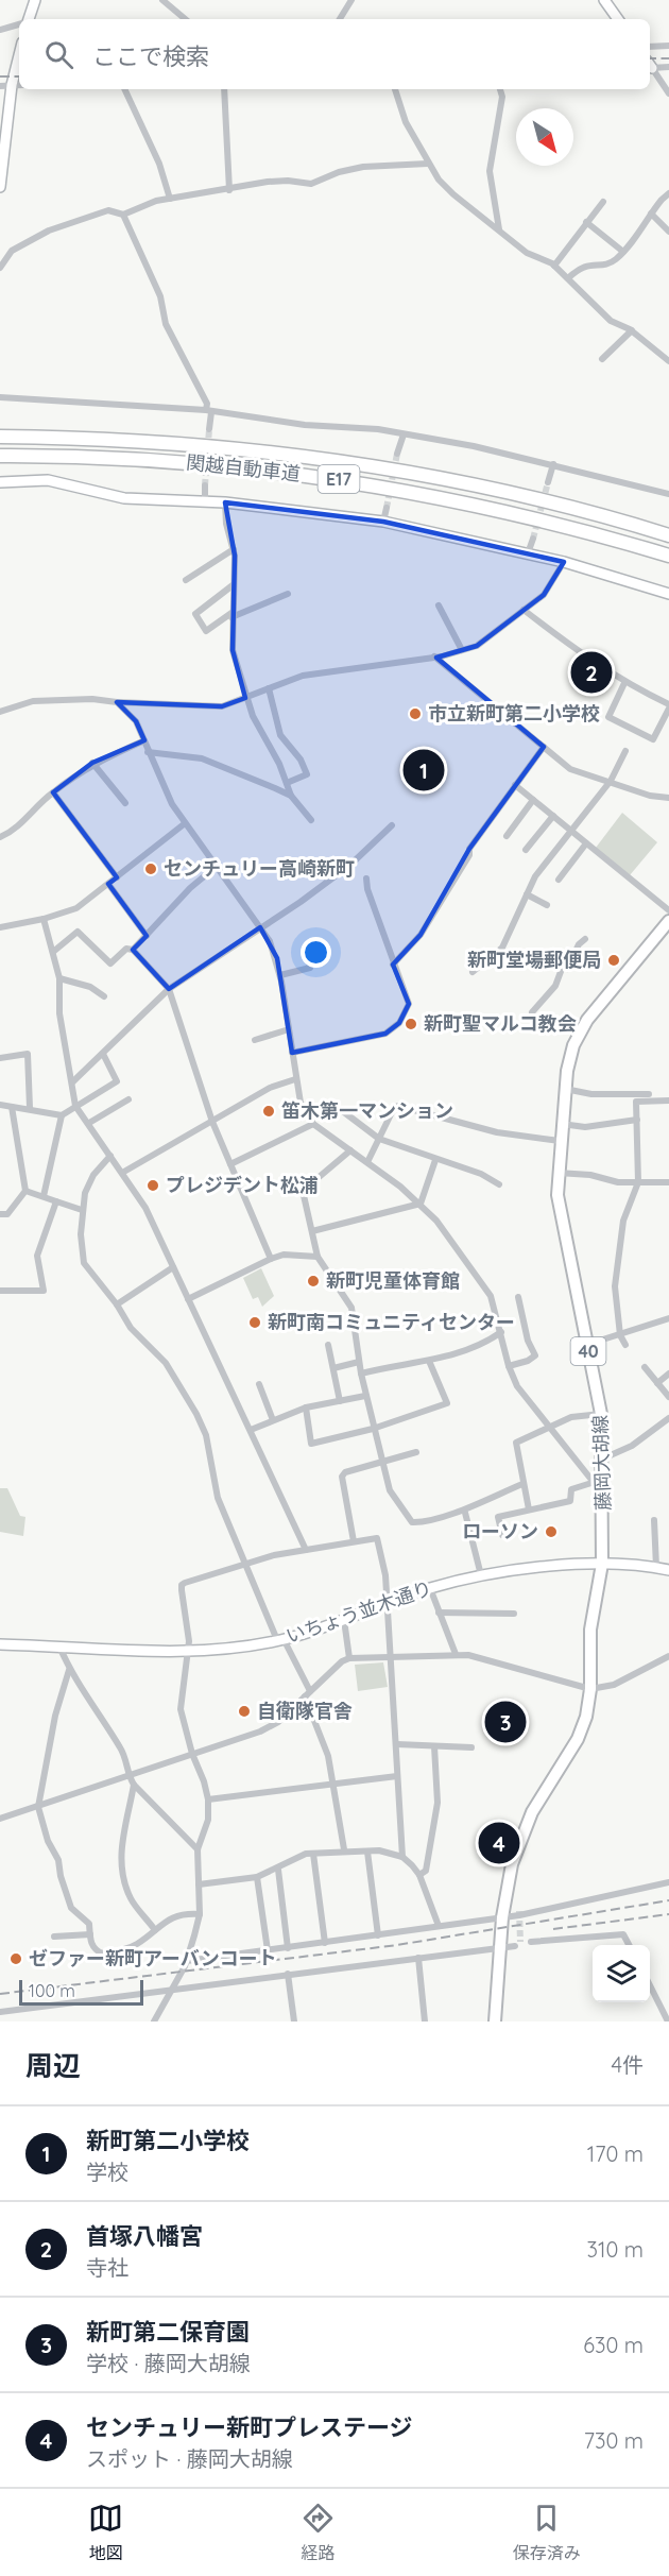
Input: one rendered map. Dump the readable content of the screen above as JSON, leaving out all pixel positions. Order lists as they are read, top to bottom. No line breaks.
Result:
{"streets":{"highway":["関越自動車道","E17"],"main road":["40","藤岡大胡線"],"street":["いちょう並木通り"]},"crossings":[["藤岡大胡線","いちょう並木通り"]],"places":["市立新町第二小学校","センチュリー高崎新町","新町堂場郵便局","新町聖マルコ教会","笛木第一マンション","プレジデント松浦","新町児童体育館","新町南コミュニティセンター","ローソン","自衛隊官舎","ゼファー新町アーバンコート"],"scale_bar":"100 m","north":"bottom right","page":{"search":"ここで検索","pins":["2","1","3","4"],"scale":"100 m","heading":["周辺","4件"],"list":[{"mark":"1","name":"新町第二小学校","note":"学校","value":"170 m"},{"mark":"2","name":"首塚八幡宮","note":"寺社","value":"310 m"},{"mark":"3","name":"新町第二保育園","note":"学校 · 藤岡大胡線","value":"630 m"},{"mark":"4","name":"センチュリー新町プレステージ","note":"スポット · 藤岡大胡線","value":"730 m"}],"nav":["地図","経路","保存済み"]}}
